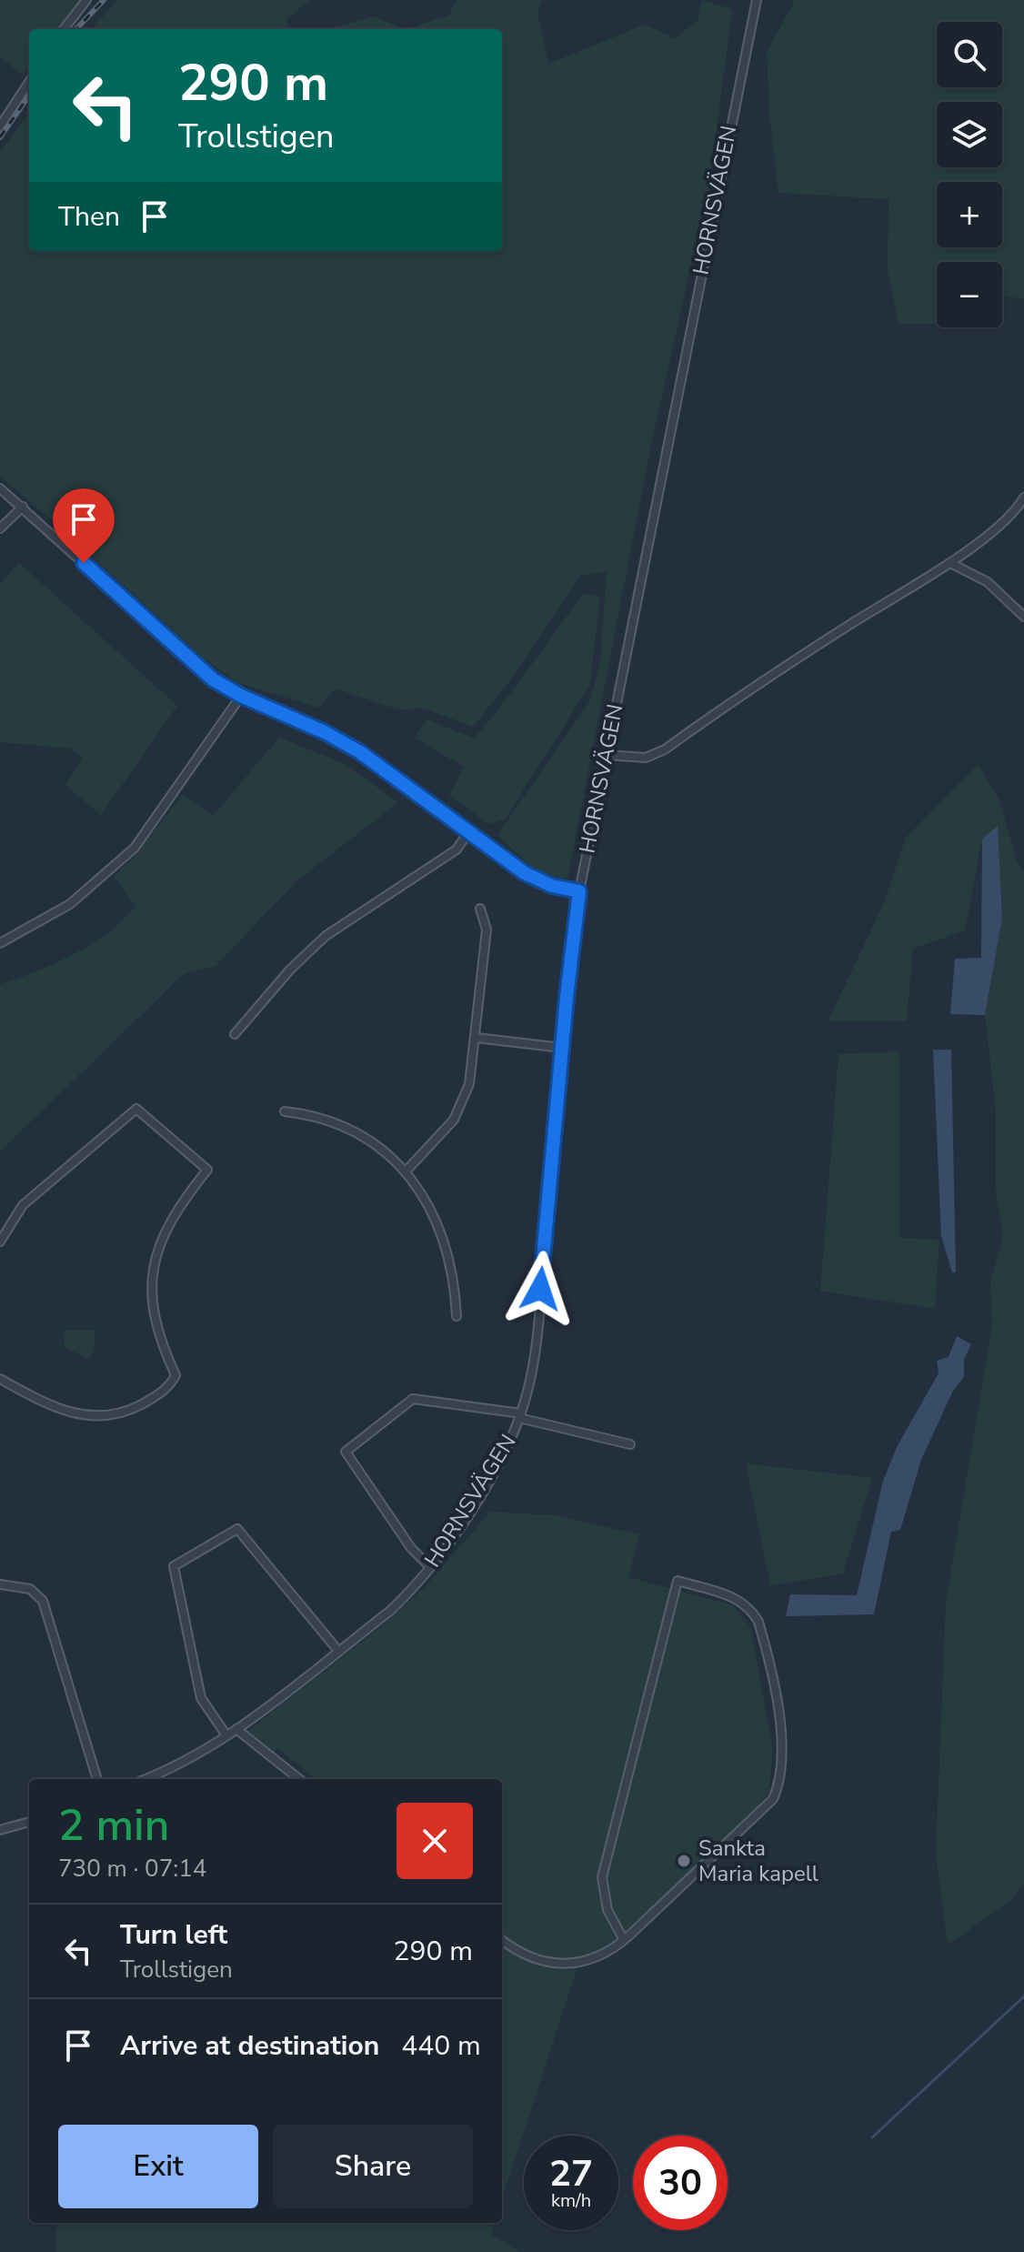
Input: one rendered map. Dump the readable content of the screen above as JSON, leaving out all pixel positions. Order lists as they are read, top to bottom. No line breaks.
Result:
{"streets":{"street":["HORNSVÄGEN"]},"places":["Sankta Maria kapell"],"page":{"map_buttons":["+","−"],"turn":["290 m","Trollstigen"],"then":"Then","heading":["2 min","730 m · 07:14"],"list":[{"name":"Turn left","note":"Trollstigen","value":"290 m"},{"name":"Arrive at destination","value":"440 m"}],"buttons":["Exit","Share"],"speed":"27 km/h","limit":"30"}}
